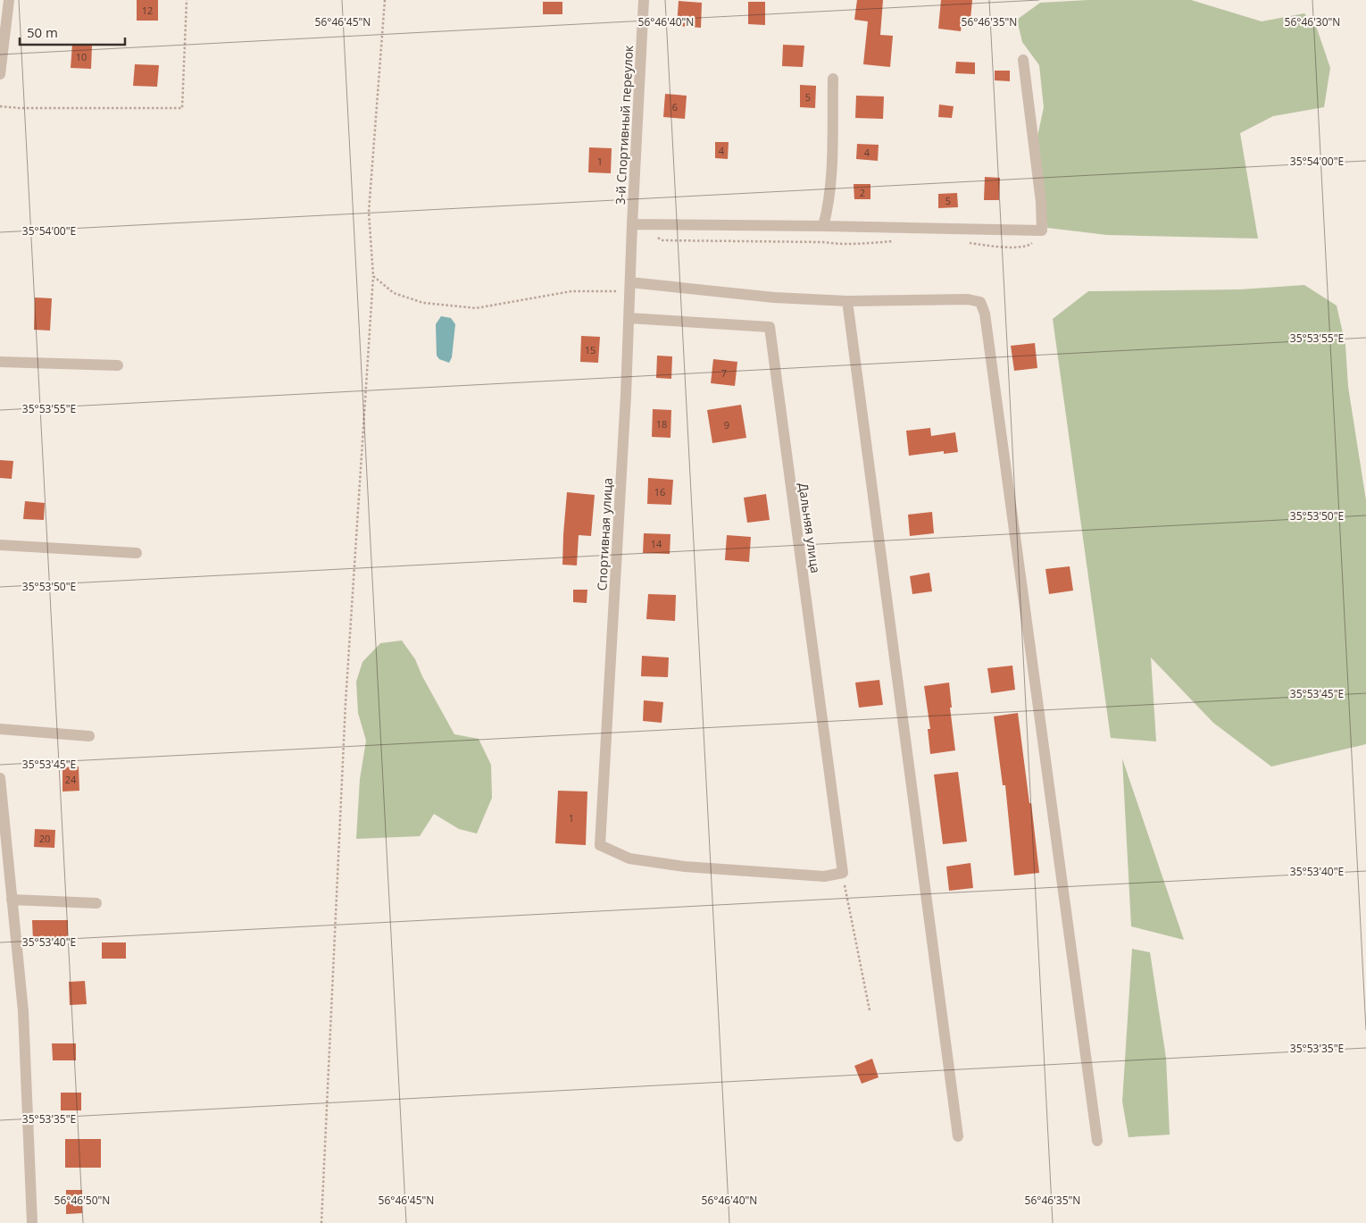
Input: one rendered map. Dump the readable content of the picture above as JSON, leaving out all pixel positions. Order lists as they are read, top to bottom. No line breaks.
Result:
{"streets":{"street":["3-й Спортивный переулок","Дальняя улица","Спортивная улица"]},"crossings":[["3-й Спортивный переулок","Спортивная улица"],["Дальняя улица","Спортивная улица"]],"house_numbers":["12","10","5","6","4","4","1","2","5","15","7","18","9","16","14","24","1","20"],"scale_bar":"50 m","coordinates":["56°46'45\"N","56°46'40\"N","56°46'35\"N","56°46'30\"N","35°54'00\"E","35°53'55\"E","35°53'50\"E","35°53'45\"E","35°53'40\"E","35°53'35\"E","56°46'50\"N"]}
